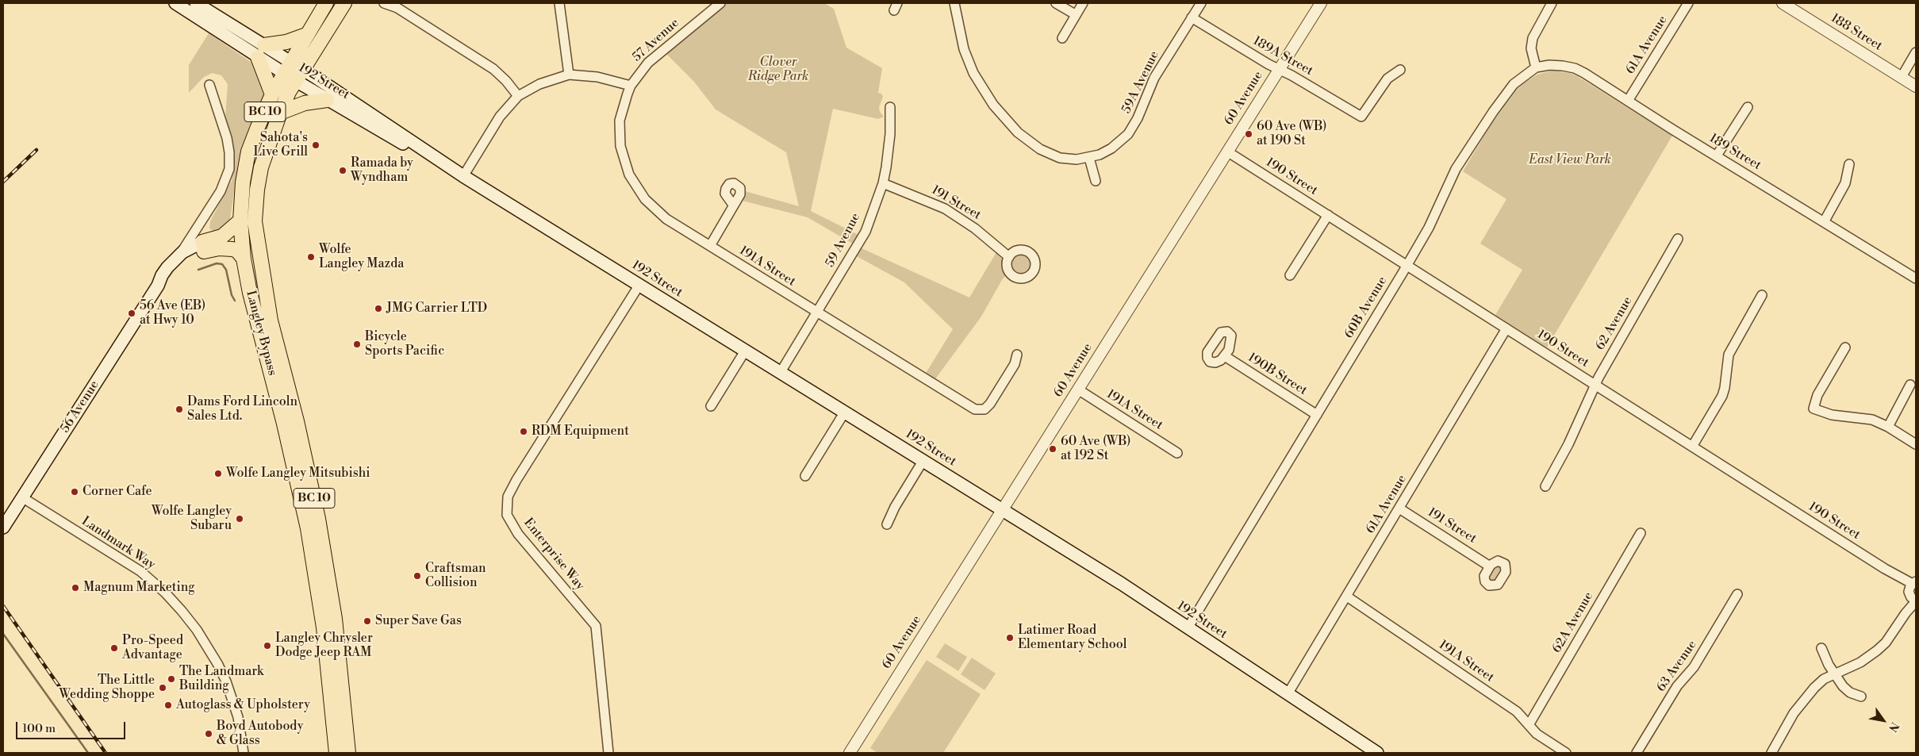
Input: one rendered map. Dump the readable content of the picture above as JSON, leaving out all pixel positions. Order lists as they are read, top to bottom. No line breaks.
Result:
{"streets":{"highway":["BC 10","Langley Bypass"],"main road":["192 Street","56 Avenue"],"street":["188 Street","57 Avenue","61A Avenue","189A Street","59A Avenue","60 Avenue","189 Street","190 Street","191 Street","59 Avenue","191A Street","60B Avenue","62 Avenue","190B Street","Landmark Way","Enterprise Way","62A Avenue","63 Avenue"]},"crossings":[["57 Avenue","191A Street"],["61A Avenue","192 Street"],["61A Avenue","189 Street"],["61A Avenue","190 Street"],["61A Avenue","191 Street"],["61A Avenue","191A Street"],["189A Street","59A Avenue"],["189A Street","60 Avenue"],["192 Street","60 Avenue"],["192 Street","BC 10"],["192 Street","59 Avenue"],["192 Street","60B Avenue"],["192 Street","Langley Bypass"],["192 Street","Enterprise Way"],["60 Avenue","190 Street"],["60 Avenue","191A Street"],["BC 10","Langley Bypass"],["189 Street","60B Avenue"],["190 Street","60B Avenue"],["190 Street","62 Avenue"],["191 Street","59 Avenue"],["59 Avenue","191A Street"],["191A Street","62A Avenue"],["60B Avenue","190B Street"],["56 Avenue","Landmark Way"]],"parks":["Clover Ridge Park","East View Park"],"places":["60 Ave (WB) at 190 St","Sahota's Live Grill","Ramada by Wyndham","Wolfe Langley Mazda","JMG Carrier LTD","56 Ave (EB) at Hwy 10","Bicycle Sports Pacific","Dams Ford Lincoln Sales Ltd.","RDM Equipment","60 Ave (WB) at 192 St","Wolfe Langley Mitsubishi","Corner Cafe","Wolfe Langley Subaru","Craftsman Collision","Magnum Marketing","Super Save Gas","Latimer Road Elementary School","Langley Chrysler Dodge Jeep RAM","Pro-Speed Advantage","The Landmark Building","The Little Wedding Shoppe","Autoglass & Upholstery","Boyd Autobody & Glass"],"scale_bar":"100 m","north":"bottom right"}
